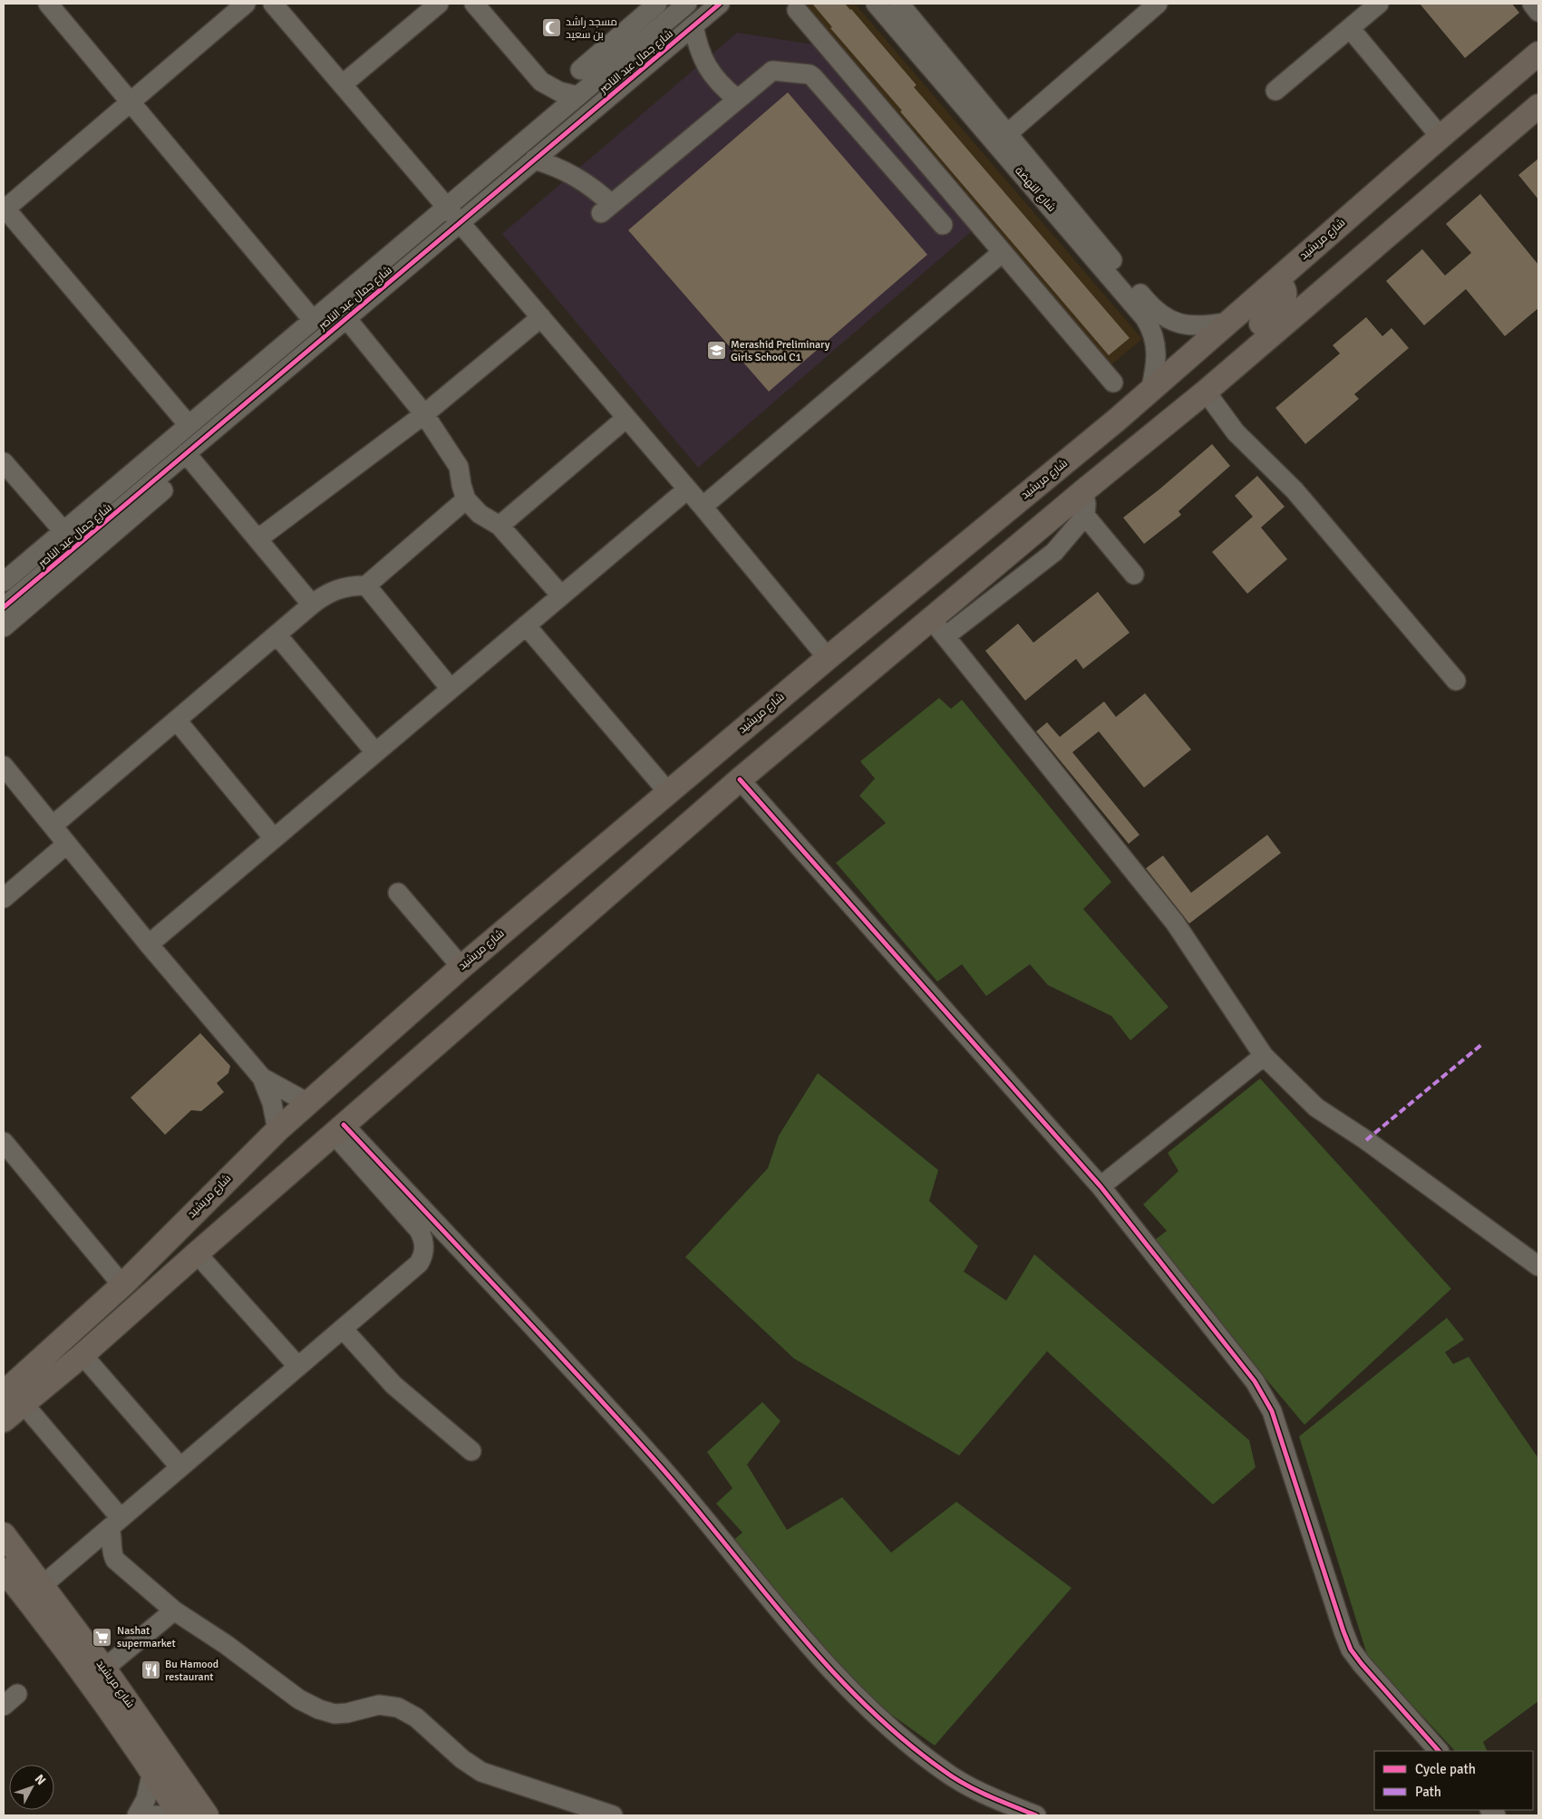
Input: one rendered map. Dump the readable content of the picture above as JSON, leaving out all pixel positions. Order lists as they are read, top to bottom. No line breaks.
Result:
{"streets":{"main road":["شارع مريشيد"],"street":["شارع جمال عبد الناصر","شارع النهضة"]},"crossings":[["شارع النهضة","شارع مريشيد"]],"places":{"mosque":["مسجد راشد بن سعيد"],"school or university":["Merashid Preliminary Girls School C1"],"supermarket":["Nashat supermarket"],"restaurant":["Bu Hamood restaurant"]},"legend":["Cycle path","Path"],"north":"top right"}
